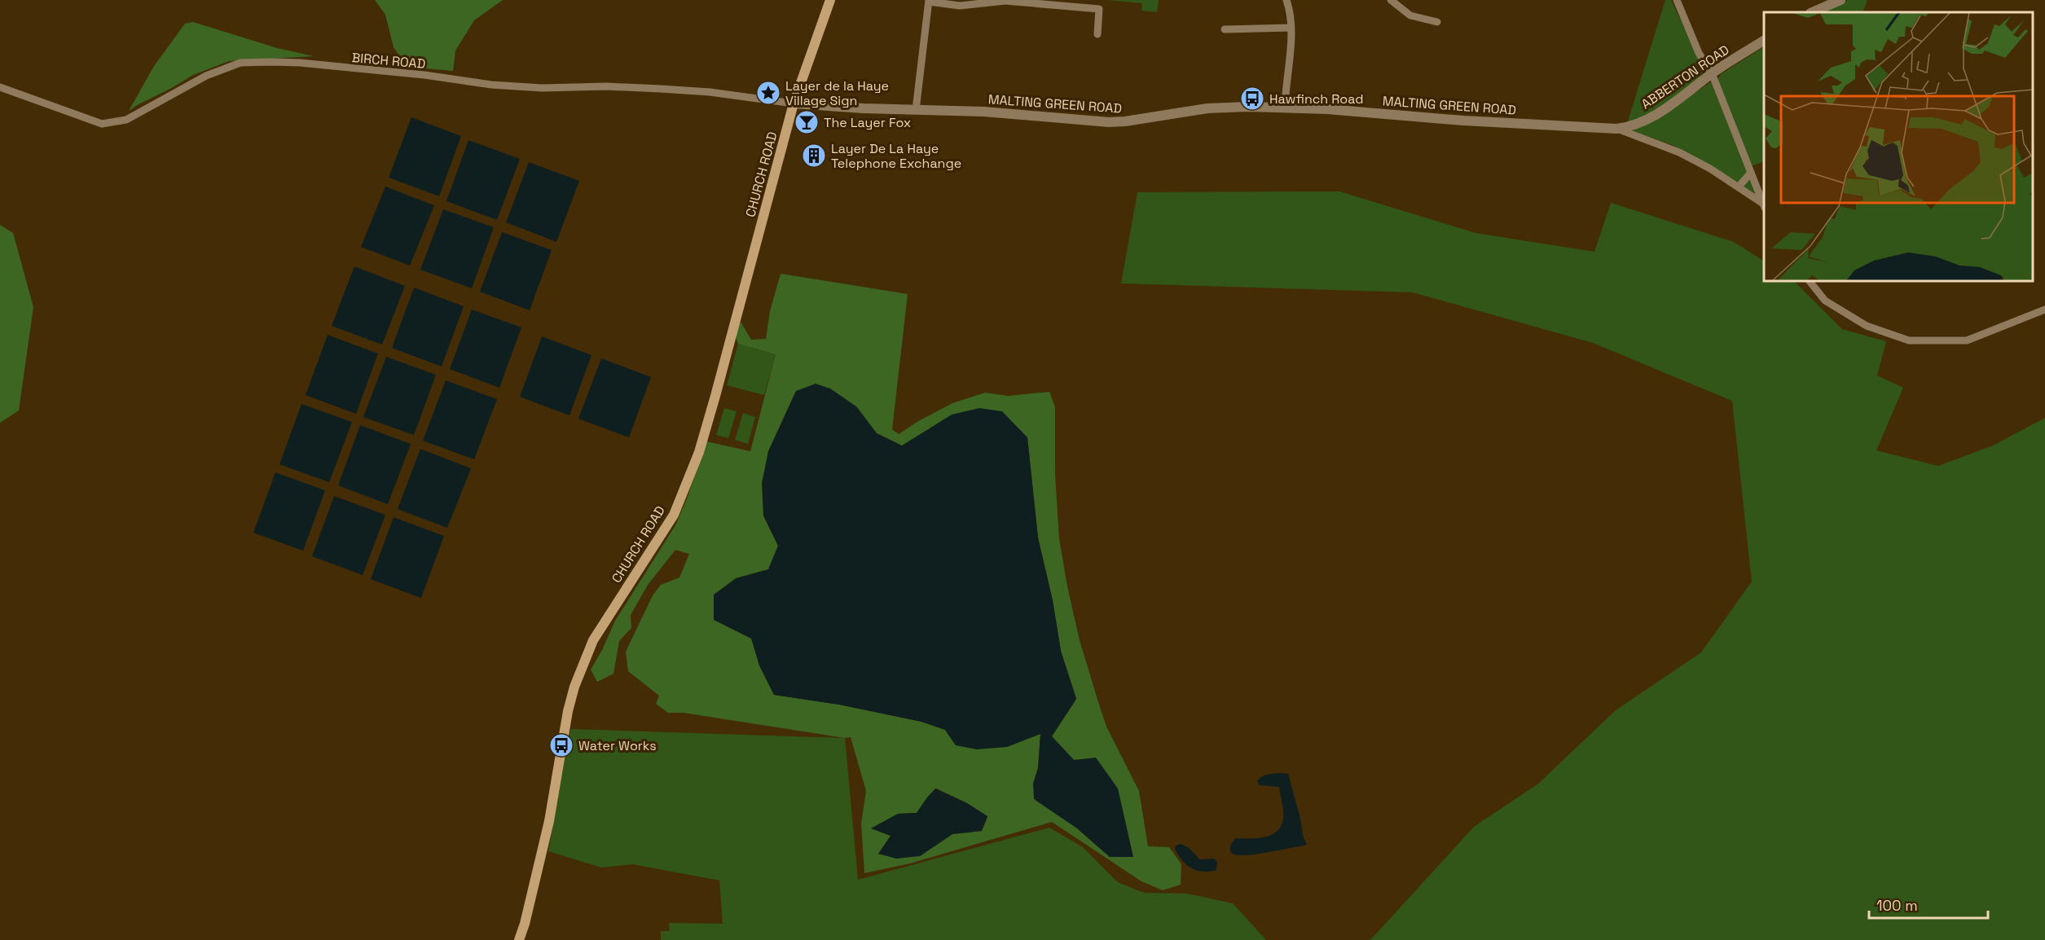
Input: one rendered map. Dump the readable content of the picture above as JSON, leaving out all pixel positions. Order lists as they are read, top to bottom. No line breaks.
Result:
{"streets":{"main road":["CHURCH ROAD"],"street":["BIRCH ROAD","ABBERTON ROAD","MALTING GREEN ROAD"]},"crossings":[["BIRCH ROAD","MALTING GREEN ROAD"],["BIRCH ROAD","CHURCH ROAD"],["ABBERTON ROAD","MALTING GREEN ROAD"],["MALTING GREEN ROAD","CHURCH ROAD"]],"places":{"place":["Layer de la Haye Village Sign"],"bus stop":["Hawfinch Road","Water Works"],"bar":["The Layer Fox"],"building":["Layer De La Haye Telephone Exchange"]},"scale_bar":"100 m"}
